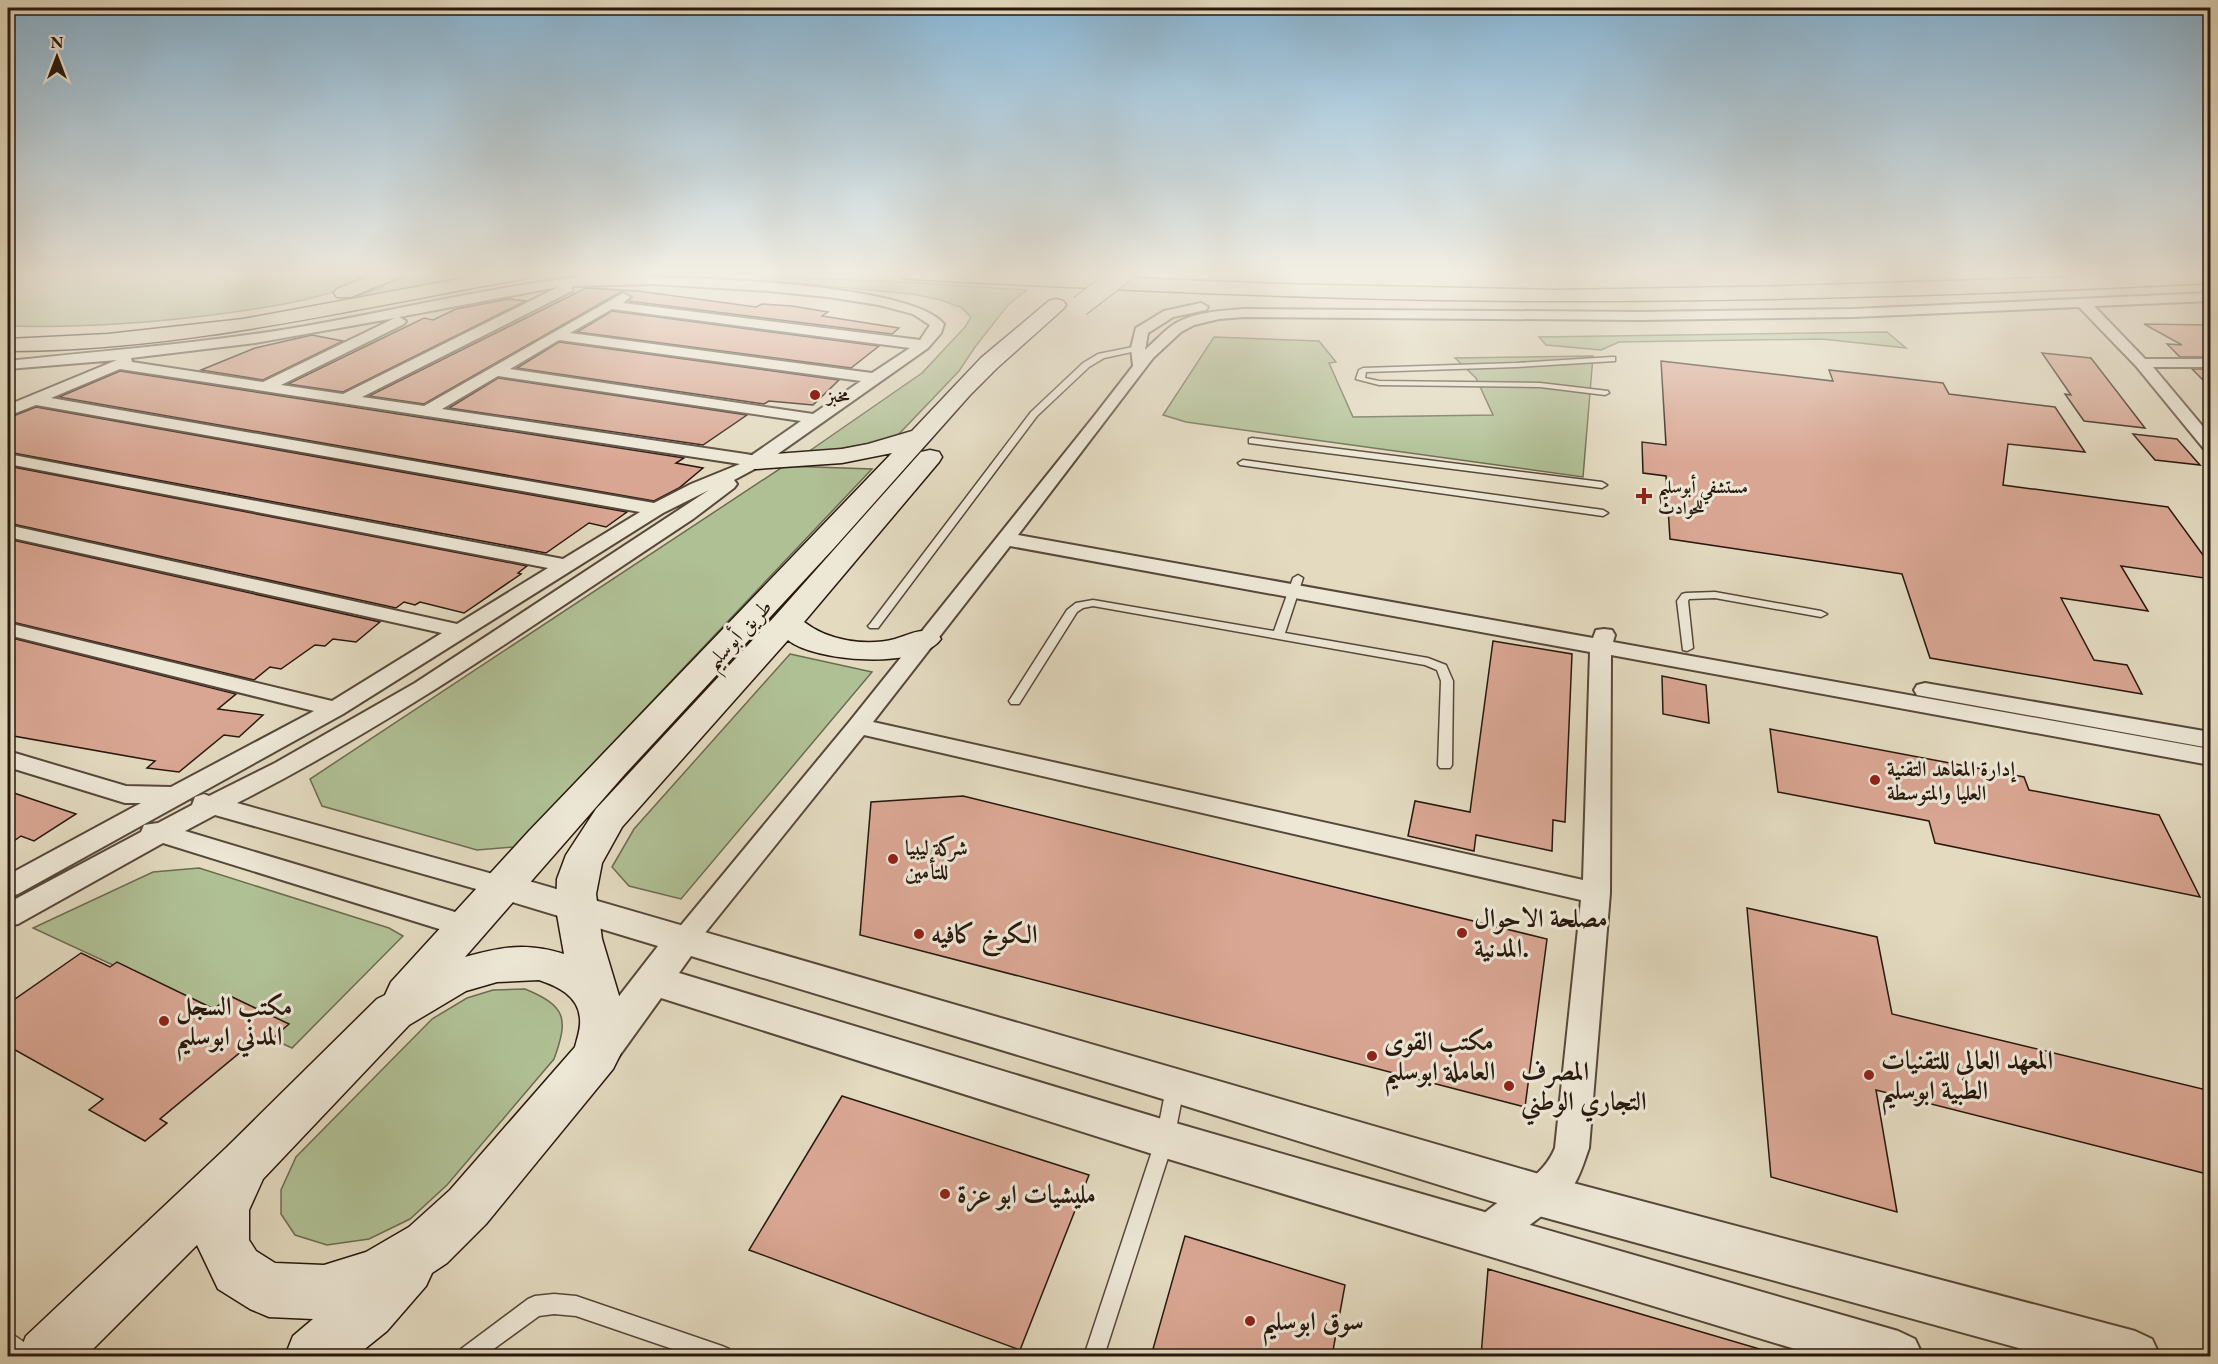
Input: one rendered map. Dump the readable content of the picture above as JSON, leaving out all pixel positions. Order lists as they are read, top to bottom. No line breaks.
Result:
{"streets":{"main road":["طريق أبوسليم"]},"places":{"other":["مخبز","إدارة المعاهد التقنية العليا والمتوسطة","شركة ليبيا للتأمين","مصلحة الاحوال المدنية.","الكوخ كافيه","مكتب السجل المدني ابوسليم","مكتب القوى العاملة ابوسليم","المعهد العالي للتقنيات الطبية ابوسليم","المصرف التجاري الوطني","مليشيات ابو عزة","سوق ابوسليم"],"health":["مستشفي أبوسليم للحوادث"]},"north":"top"}
